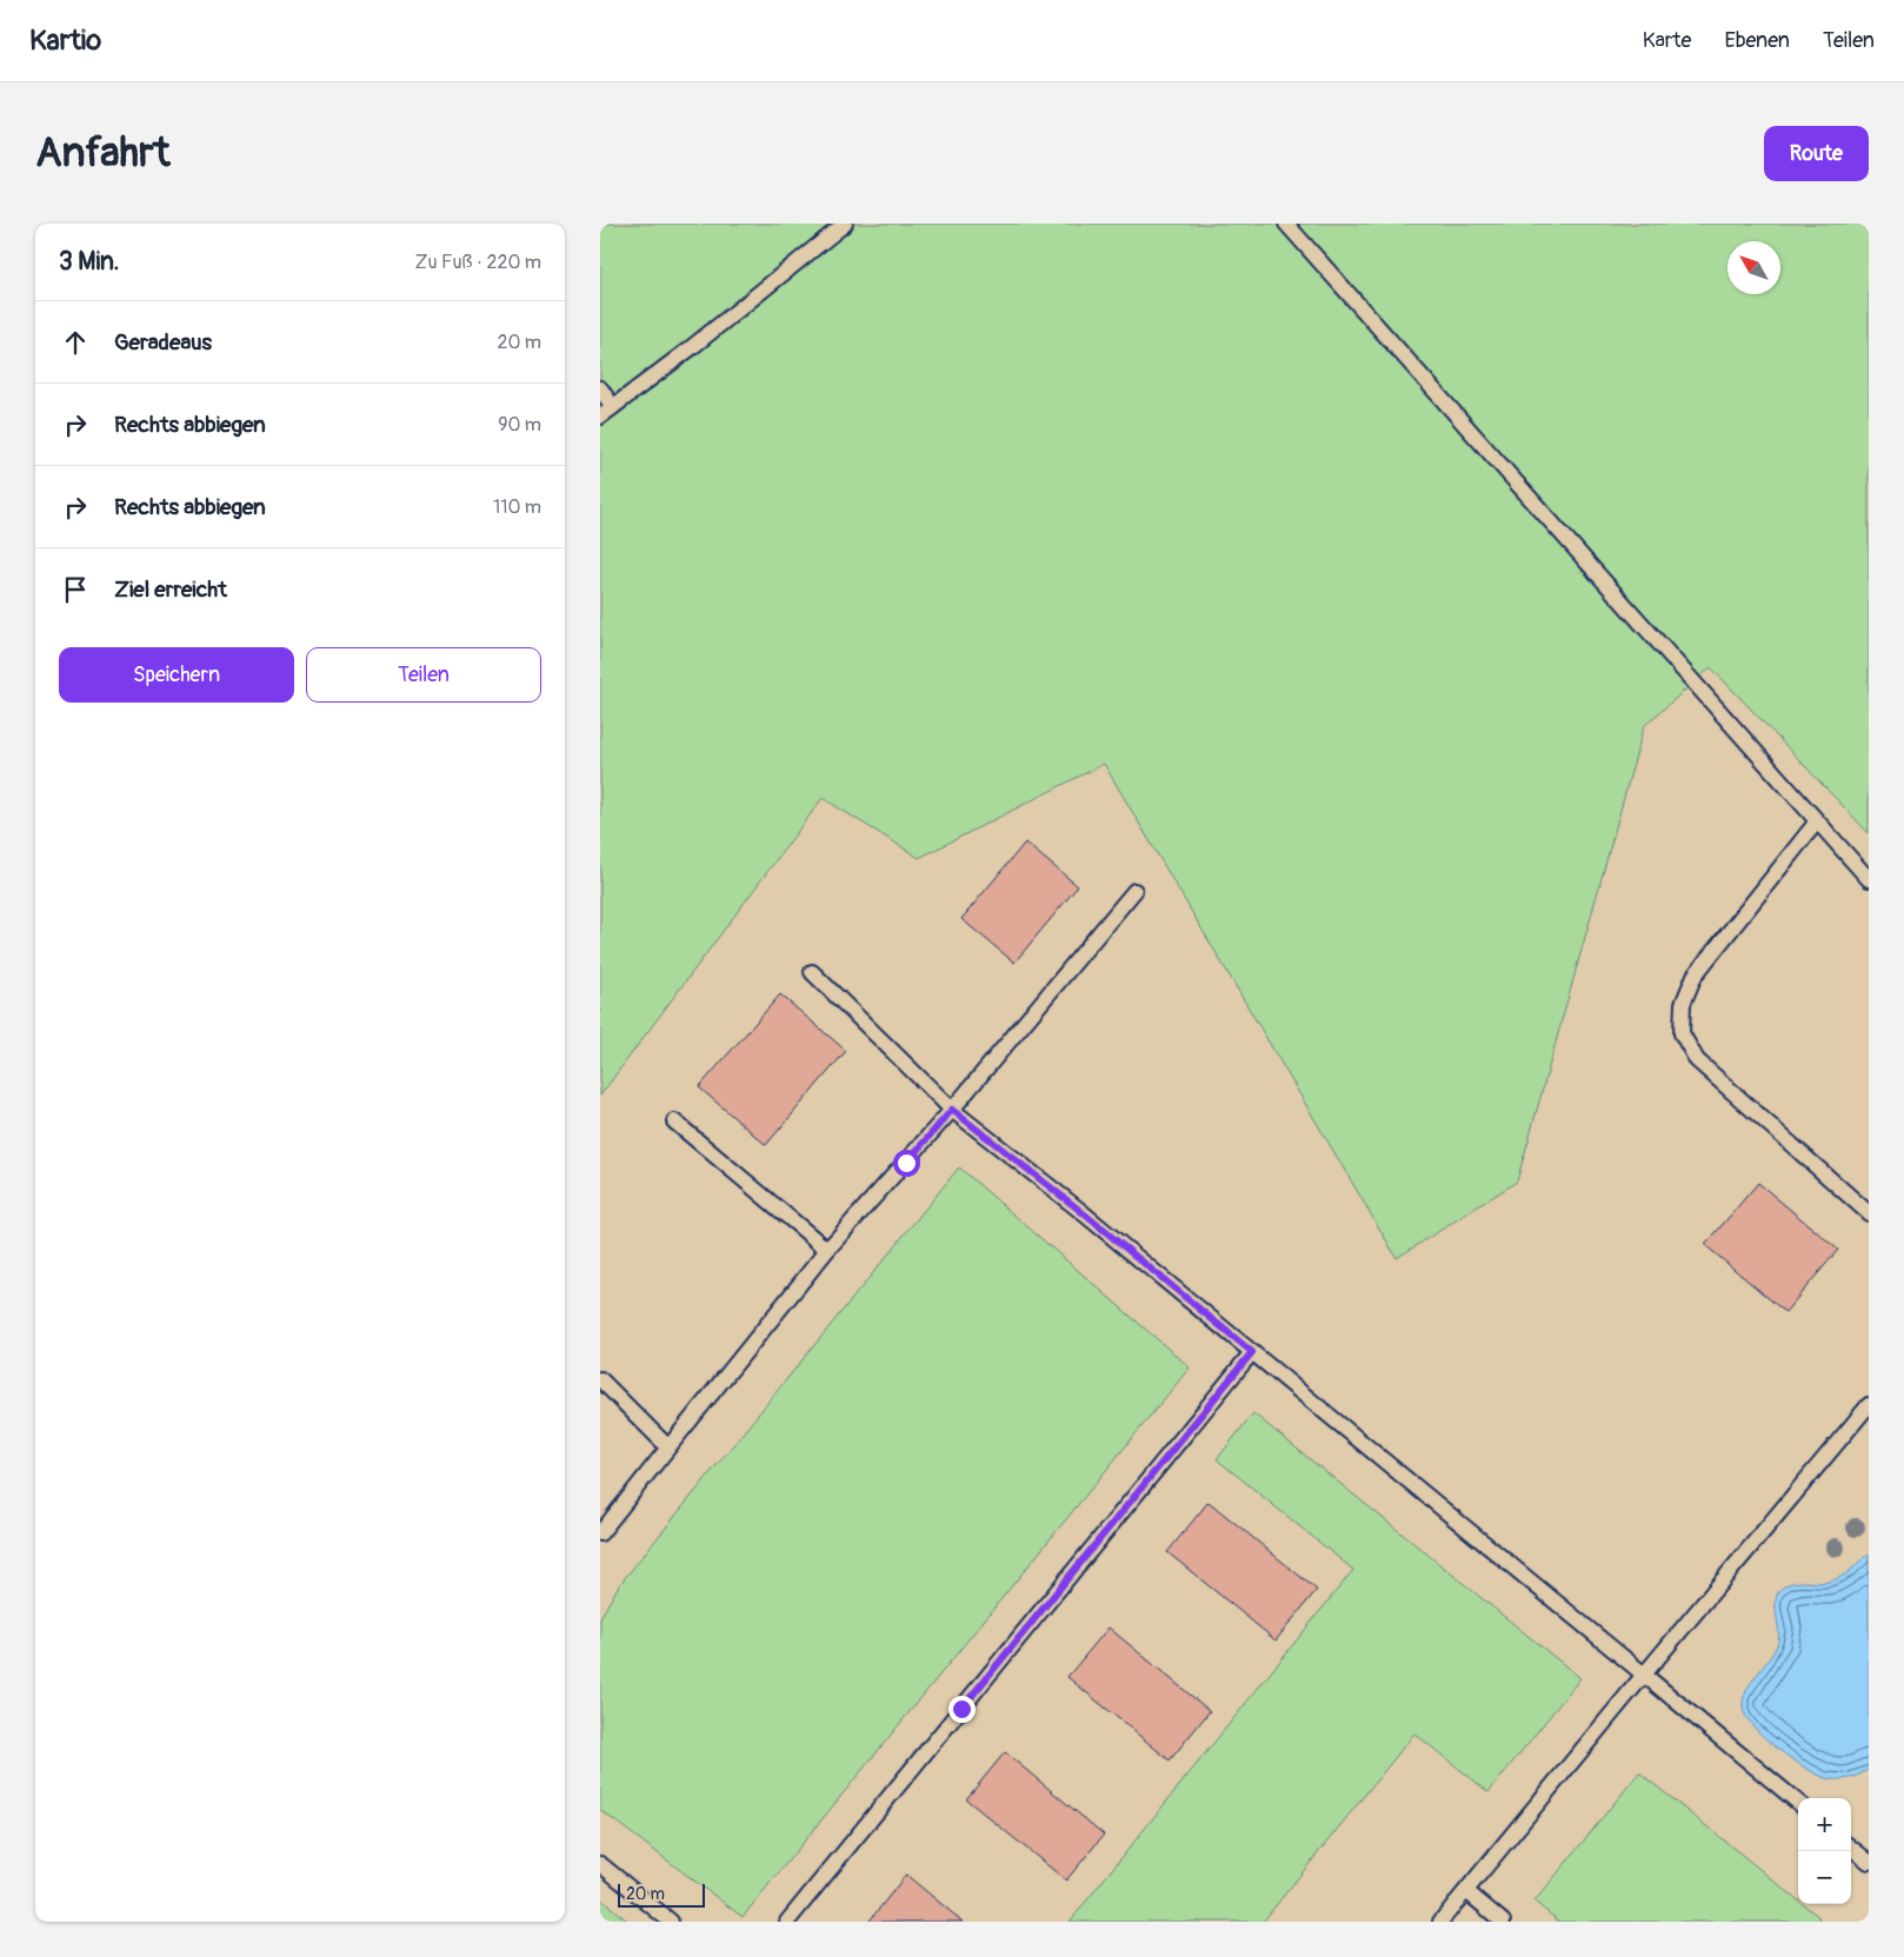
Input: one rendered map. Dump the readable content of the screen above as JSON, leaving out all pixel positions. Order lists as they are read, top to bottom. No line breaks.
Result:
{"scale_bar":"20 m","north":"top left","page":{"header":"Kartio","nav":["Karte","Ebenen","Teilen"],"buttons":["Route",["Speichern","Teilen"]],"title":"Anfahrt","heading":["3 Min.","Zu Fuß · 220 m"],"list":[["Geradeaus","20 m"],["Rechts abbiegen","90 m"],["Rechts abbiegen","110 m"],"Ziel erreicht"],"map_buttons":["+","−"],"scale":"20 m"}}
